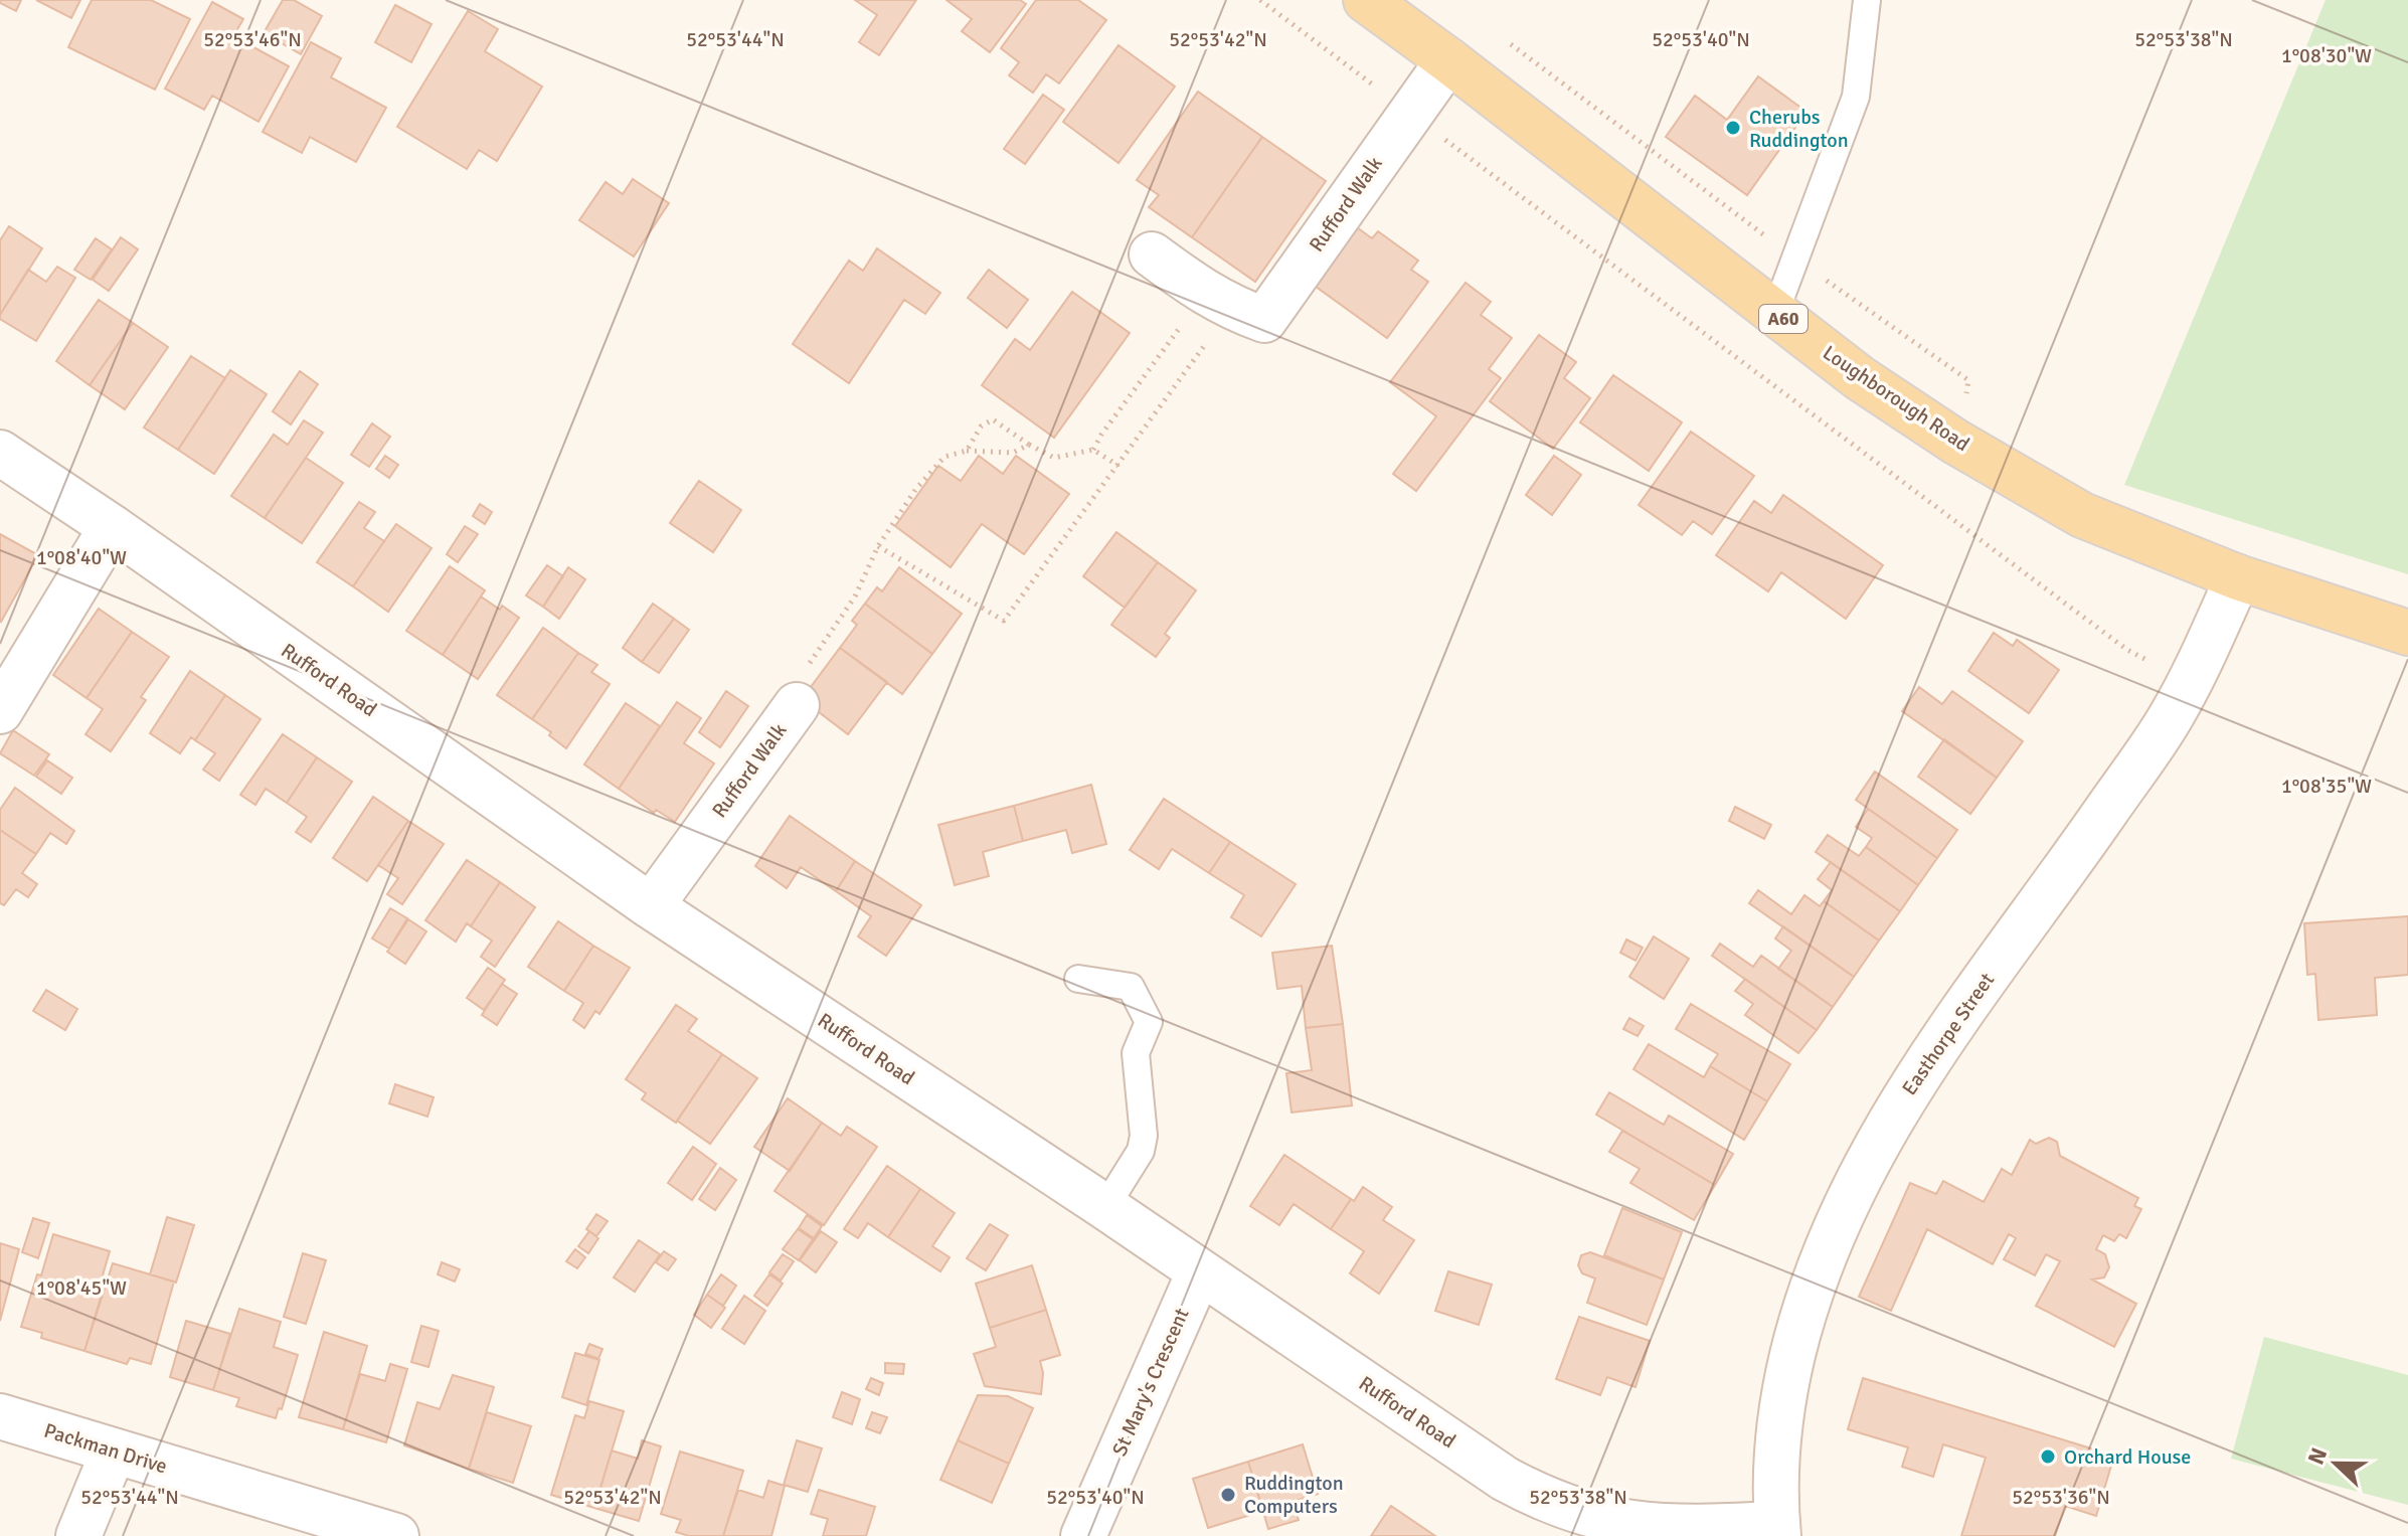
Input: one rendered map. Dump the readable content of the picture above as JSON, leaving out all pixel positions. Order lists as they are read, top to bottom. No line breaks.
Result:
{"streets":{"main road":["A60","Loughborough Road"],"street":["Rufford Walk","Rufford Road","Easthorpe Street","St Mary's Crescent","Packman Drive"]},"crossings":[["Rufford Walk","Loughborough Road"],["Rufford Walk","Rufford Road"],["Loughborough Road","Easthorpe Street"],["Rufford Road","Easthorpe Street"],["Rufford Road","St Mary's Crescent"]],"places":["Cherubs Ruddington","Orchard House","Ruddington Computers"],"north":"left","coordinates":["52°53'40\"N","52°53'46\"N","52°53'44\"N","52°53'42\"N","52°53'38\"N","1°08'30\"W","1°08'40\"W","1°08'35\"W","1°08'45\"W","52°53'36\"N"]}
